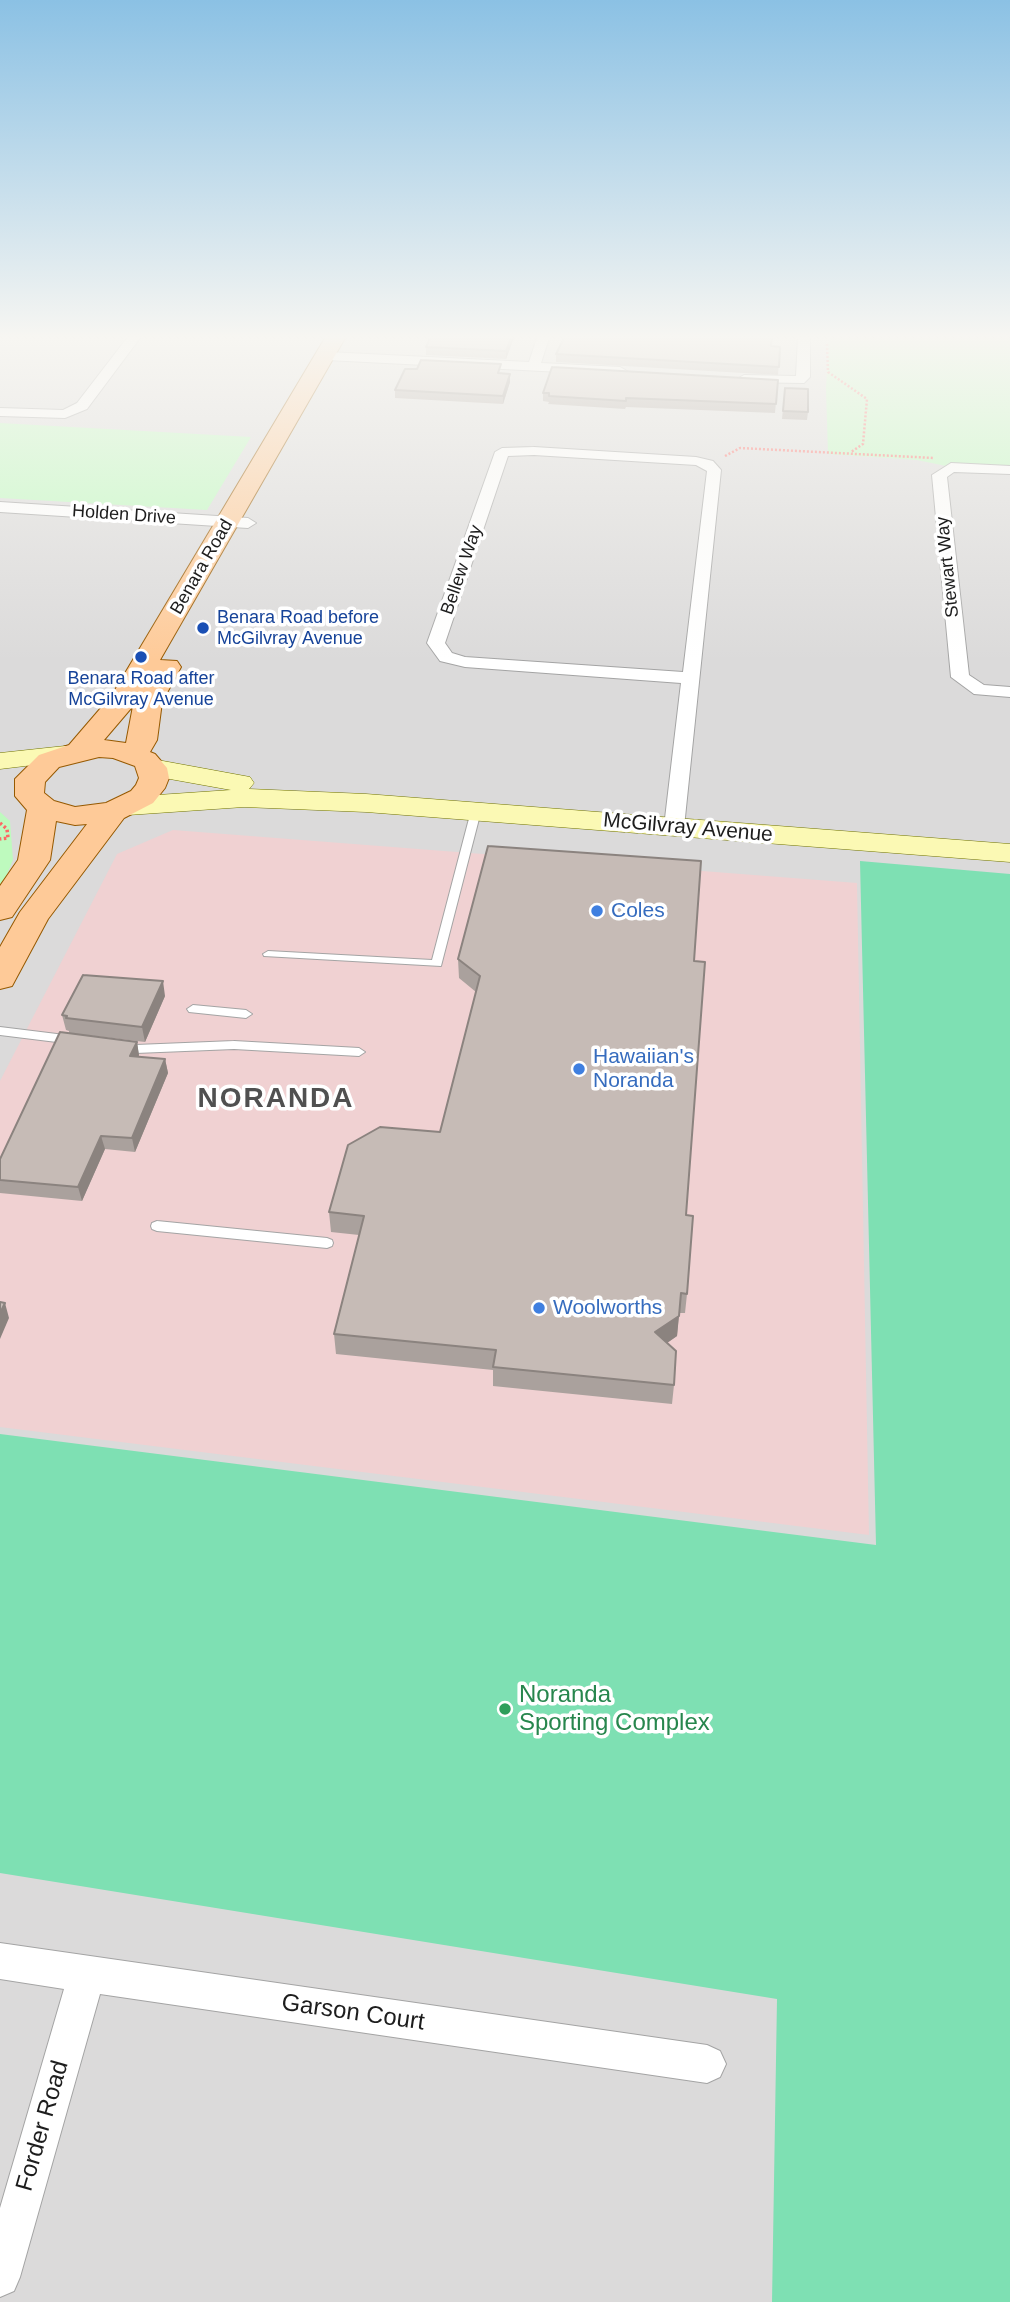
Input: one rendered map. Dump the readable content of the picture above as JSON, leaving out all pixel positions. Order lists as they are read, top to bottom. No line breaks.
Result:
{"streets":{"main road":["Benara Road","McGilvray Avenue"],"street":["Holden Drive","Stewart Way","Bellew Way","Garson Court","Forder Road"]},"crossings":[["Holden Drive","Benara Road"],["Benara Road","McGilvray Avenue"],["Garson Court","Forder Road"]],"districts":["NORANDA"],"places":["Benara Road before McGilvray Avenue","Benara Road after McGilvray Avenue","Coles","Hawaiian's Noranda","Woolworths","Noranda Sporting Complex"]}
